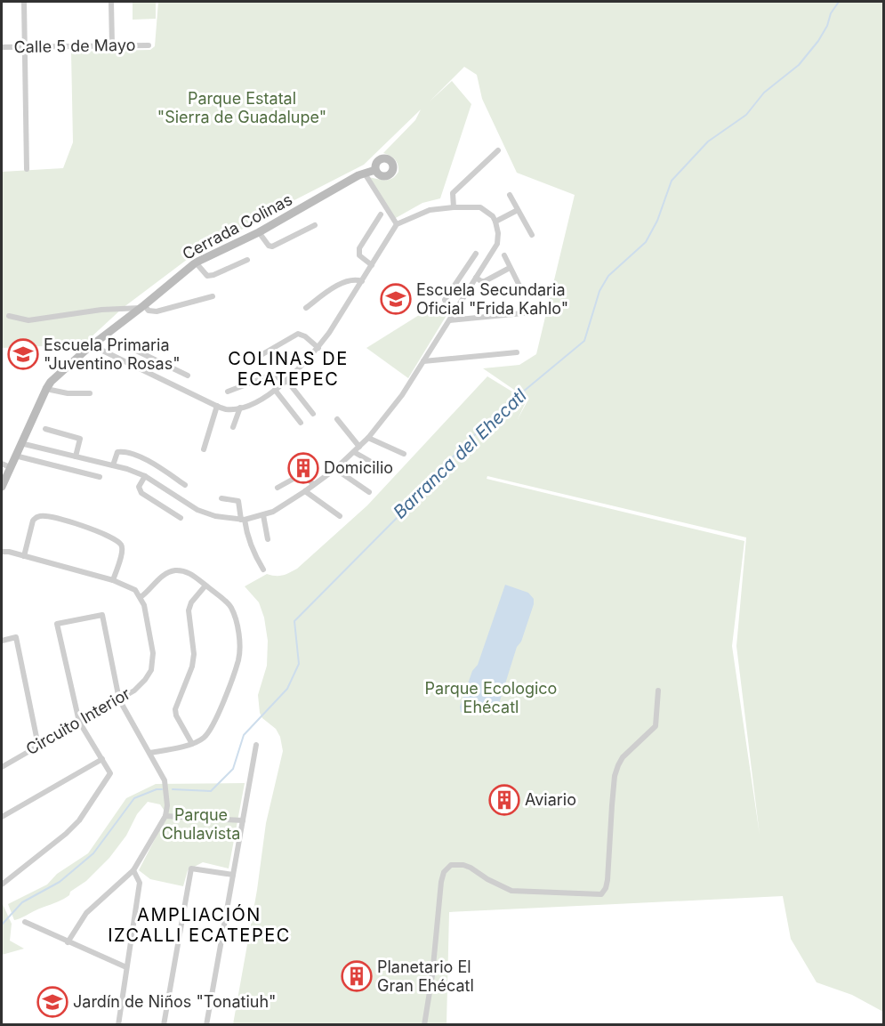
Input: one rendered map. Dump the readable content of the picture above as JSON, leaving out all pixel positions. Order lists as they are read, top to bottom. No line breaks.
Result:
{"streets":{"main road":["Cerrada Colinas"],"street":["Calle 5 de Mayo","Circuito Interior"]},"districts":["COLINAS DE ECATEPEC","AMPLIACIÓN IZCALLI ECATEPEC"],"water":["Barranca del Ehecatl"],"parks":["Parque Estatal \"Sierra de Guadalupe\"","Parque Ecologico Ehécatl","Parque Chulavista"],"places":{"school or university":["Escuela Secundaria Oficial \"Frida Kahlo\"","Escuela Primaria \"Juventino Rosas\"","Jardín de Niños \"Tonatiuh\""],"building":["Domicilio","Aviario","Planetario El Gran Ehécatl"]}}
